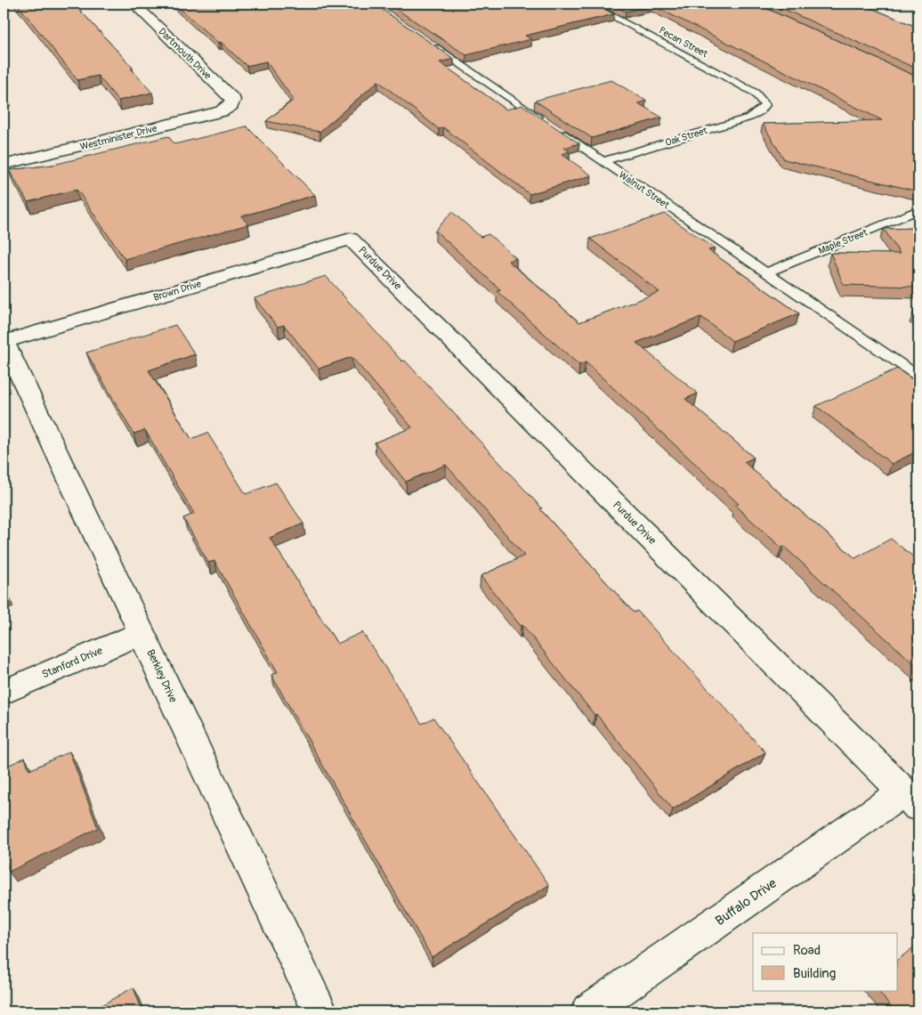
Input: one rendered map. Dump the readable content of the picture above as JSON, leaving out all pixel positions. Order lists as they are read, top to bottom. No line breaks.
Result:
{"streets":{"street":["Dartmouth Drive","Westminister Drive","Purdue Drive","Brown Drive","Stanford Drive","Berkley Drive","Buffalo Drive"],"lane":["Pecan Street","Oak Street","Walnut Street","Maple Street"]},"crossings":[["Pecan Street","Oak Street"],["Dartmouth Drive","Westminister Drive"],["Oak Street","Walnut Street"],["Walnut Street","Maple Street"],["Purdue Drive","Brown Drive"],["Purdue Drive","Buffalo Drive"],["Brown Drive","Berkley Drive"],["Stanford Drive","Berkley Drive"]],"legend":["Road","Building"]}
